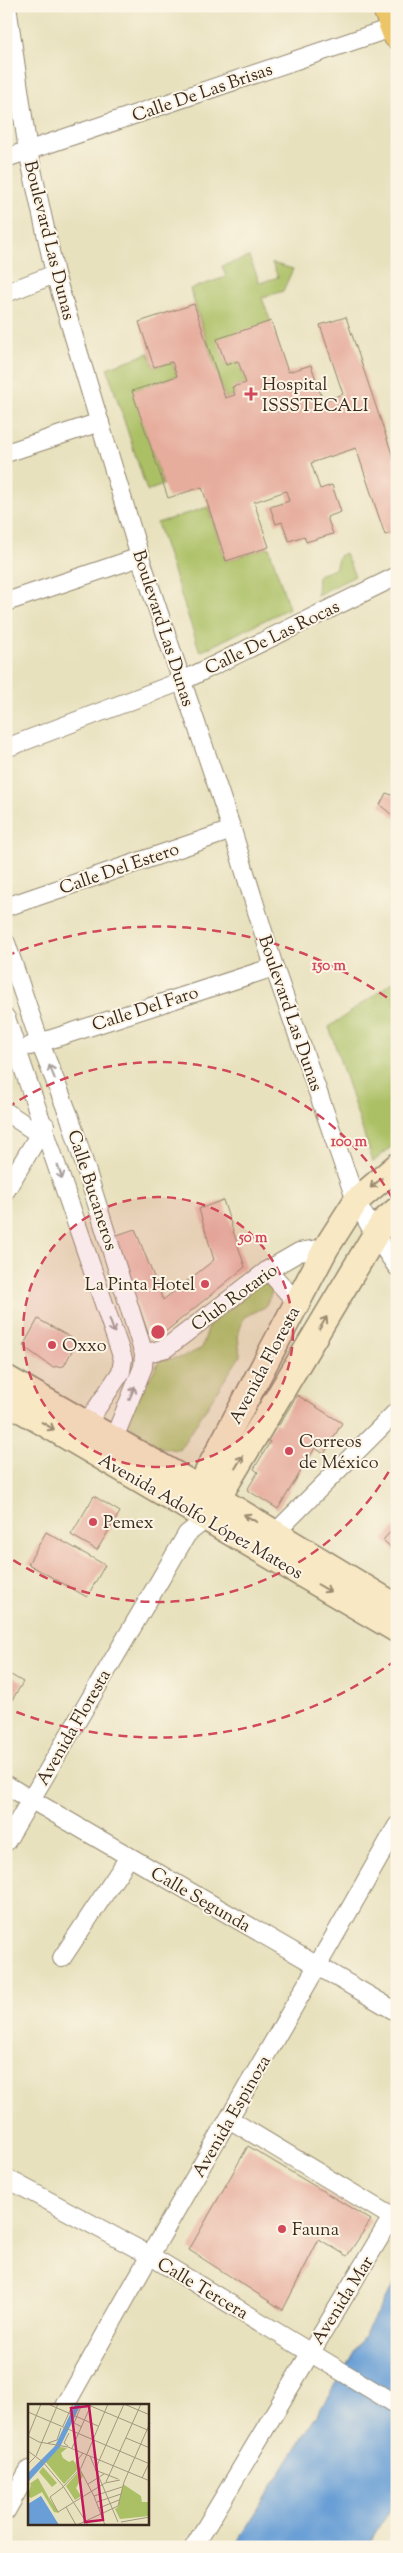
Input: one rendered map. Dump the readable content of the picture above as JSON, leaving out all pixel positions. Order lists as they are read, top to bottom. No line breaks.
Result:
{"streets":{"main road":["Avenida Floresta","Avenida Adolfo López Mateos"],"street":["Calle De Las Brisas","Boulevard Las Dunas","Calle De Las Rocas","Calle Del Estero","Calle Del Faro","Calle Bucaneros","Club Rotario","Calle Segunda","Avenida Espinoza","Calle Tercera","Avenida Mar"]},"crossings":[["Calle De Las Brisas","Boulevard Las Dunas"],["Boulevard Las Dunas","Calle De Las Rocas"],["Boulevard Las Dunas","Calle Del Estero"],["Boulevard Las Dunas","Calle Del Faro"],["Boulevard Las Dunas","Avenida Floresta"],["Calle Del Faro","Calle Bucaneros"],["Calle Bucaneros","Club Rotario"],["Calle Bucaneros","Avenida Adolfo López Mateos"],["Club Rotario","Avenida Floresta"],["Avenida Floresta","Avenida Adolfo López Mateos"],["Avenida Floresta","Calle Segunda"],["Calle Segunda","Avenida Espinoza"],["Avenida Espinoza","Calle Tercera"],["Avenida Espinoza","Avenida Mar"],["Calle Tercera","Avenida Mar"]],"places":{"health":["Hospital ISSSTECALI"],"other":["La Pinta Hotel","Oxxo","Correos de México","Pemex","Fauna"]},"rings":["150 m","100 m","50 m"]}
